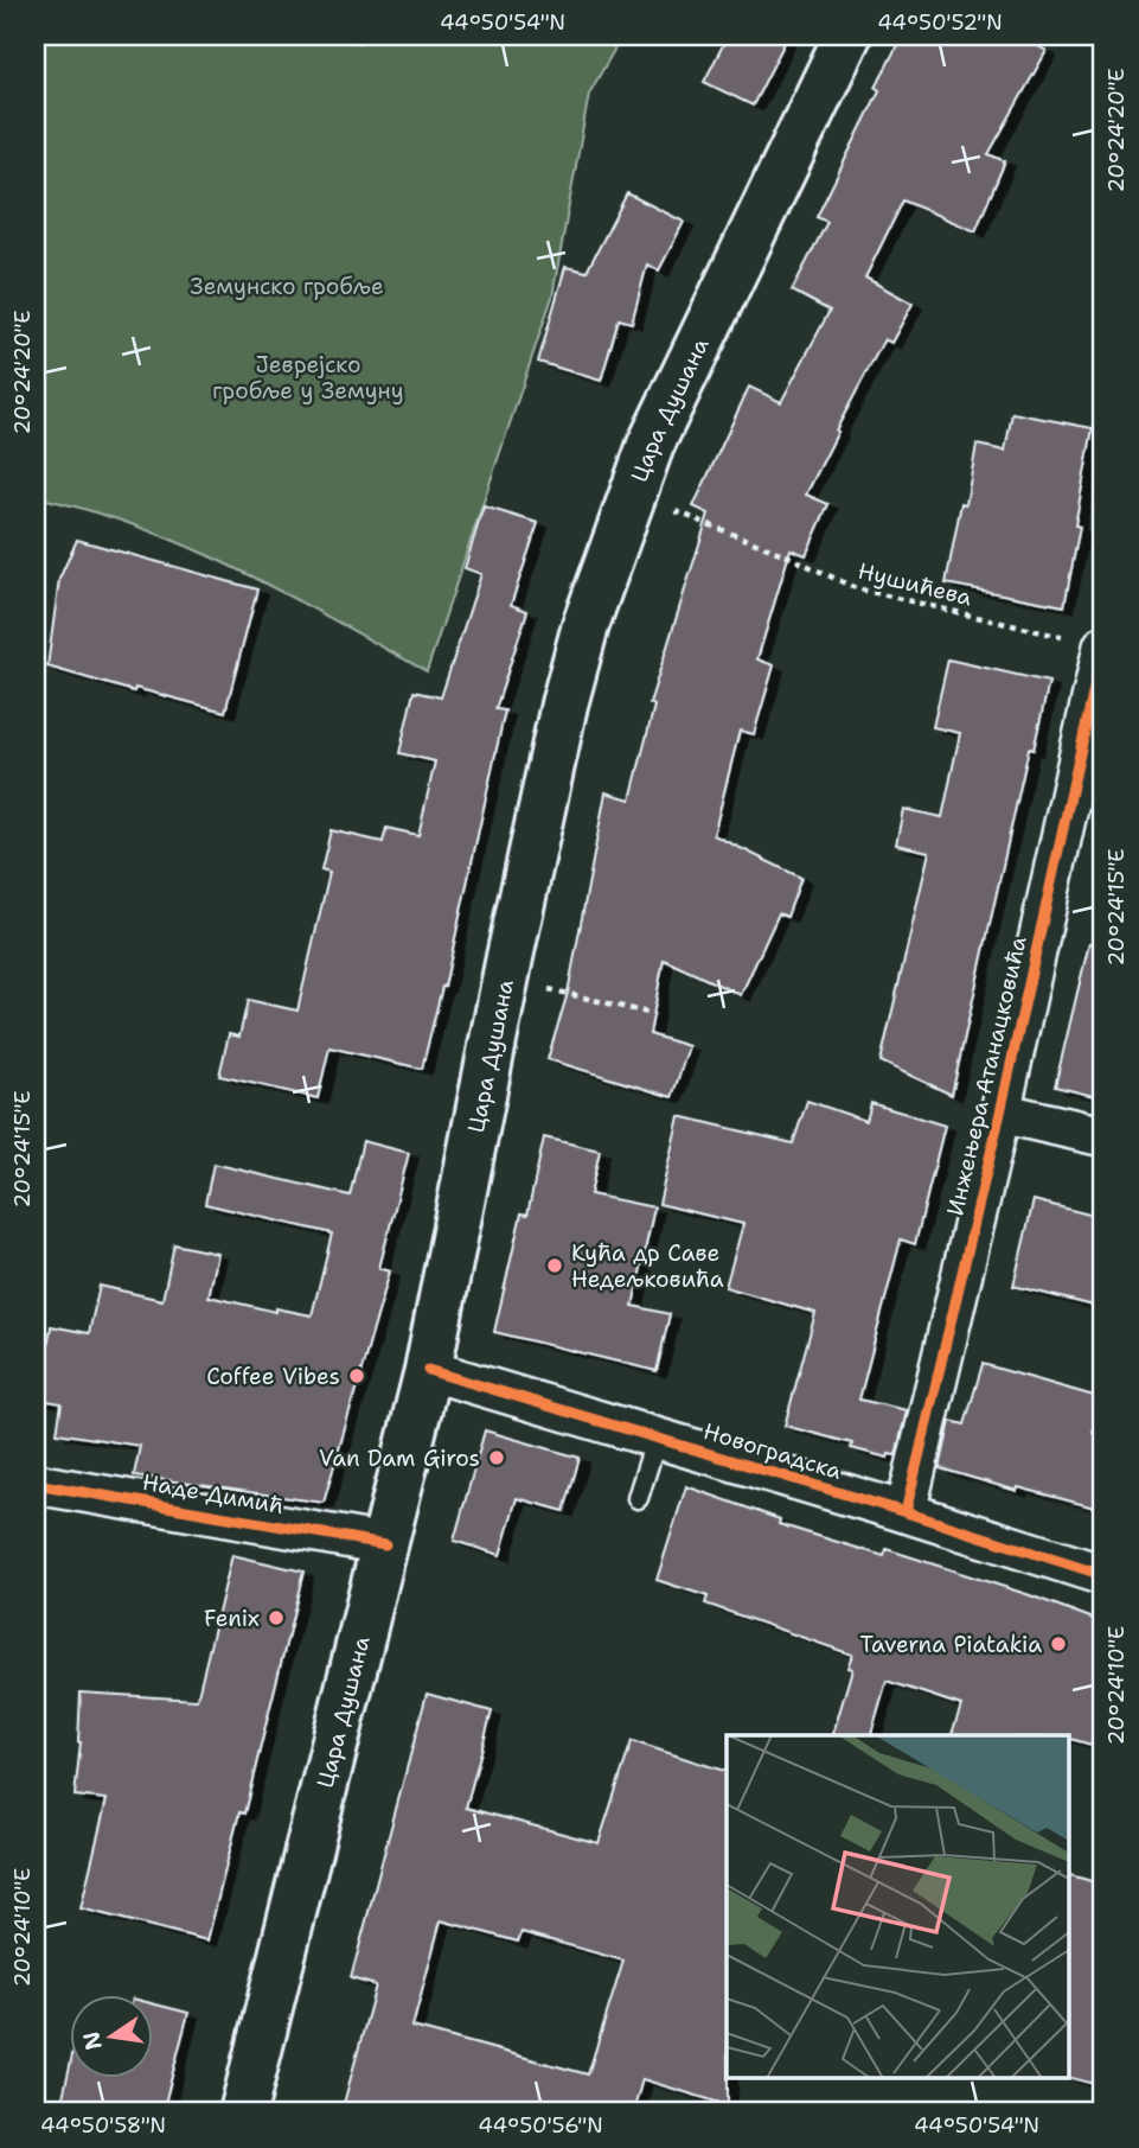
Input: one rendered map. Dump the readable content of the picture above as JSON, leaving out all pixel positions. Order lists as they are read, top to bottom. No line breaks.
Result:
{"streets":{"main road":["Цара Душана"],"street":["Инжењера Атанацковића","Новоградска","Наде Димић"],"path":["Нушићева"]},"crossings":[["Цара Душана","Нушићева"],["Цара Душана","Новоградска"],["Цара Душана","Наде Димић"],["Нушићева","Инжењера Атанацковића"],["Инжењера Атанацковића","Новоградска"]],"parks":["Земунско гробље","Јеврејско гробље у Земуну"],"places":["Кућа др Саве Недељковића","Coffee Vibes","Van Dam Giros","Fenix","Taverna Piatakia"],"north":"left","coordinates":["44°50'54\"N","44°50'52\"N","20°24'20\"E","20°24'15\"E","20°24'10\"E","44°50'58\"N","44°50'56\"N"]}
